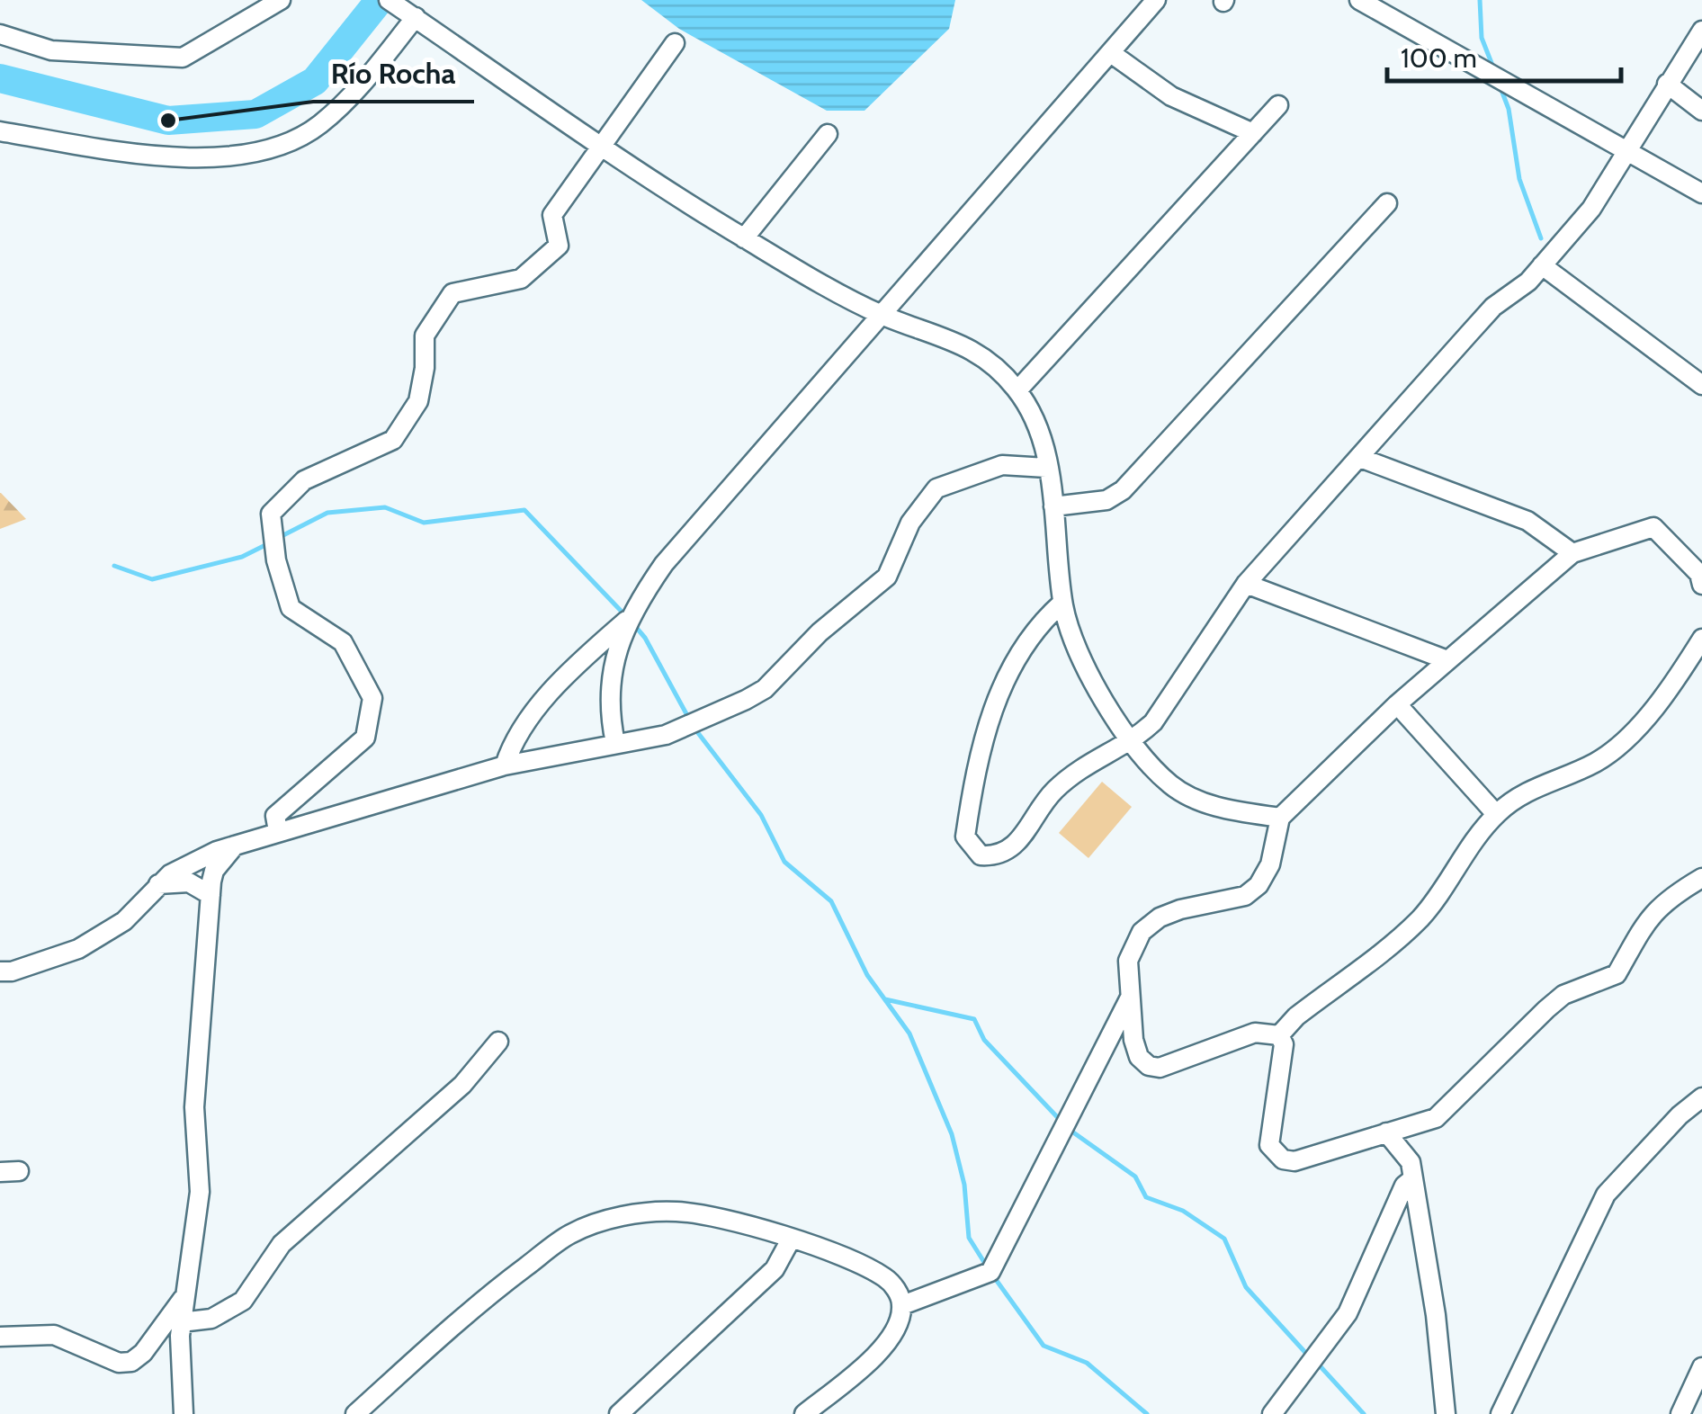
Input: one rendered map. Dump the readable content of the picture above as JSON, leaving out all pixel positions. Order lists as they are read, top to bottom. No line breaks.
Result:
{"places":["Río Rocha"],"scale_bar":"100 m"}
